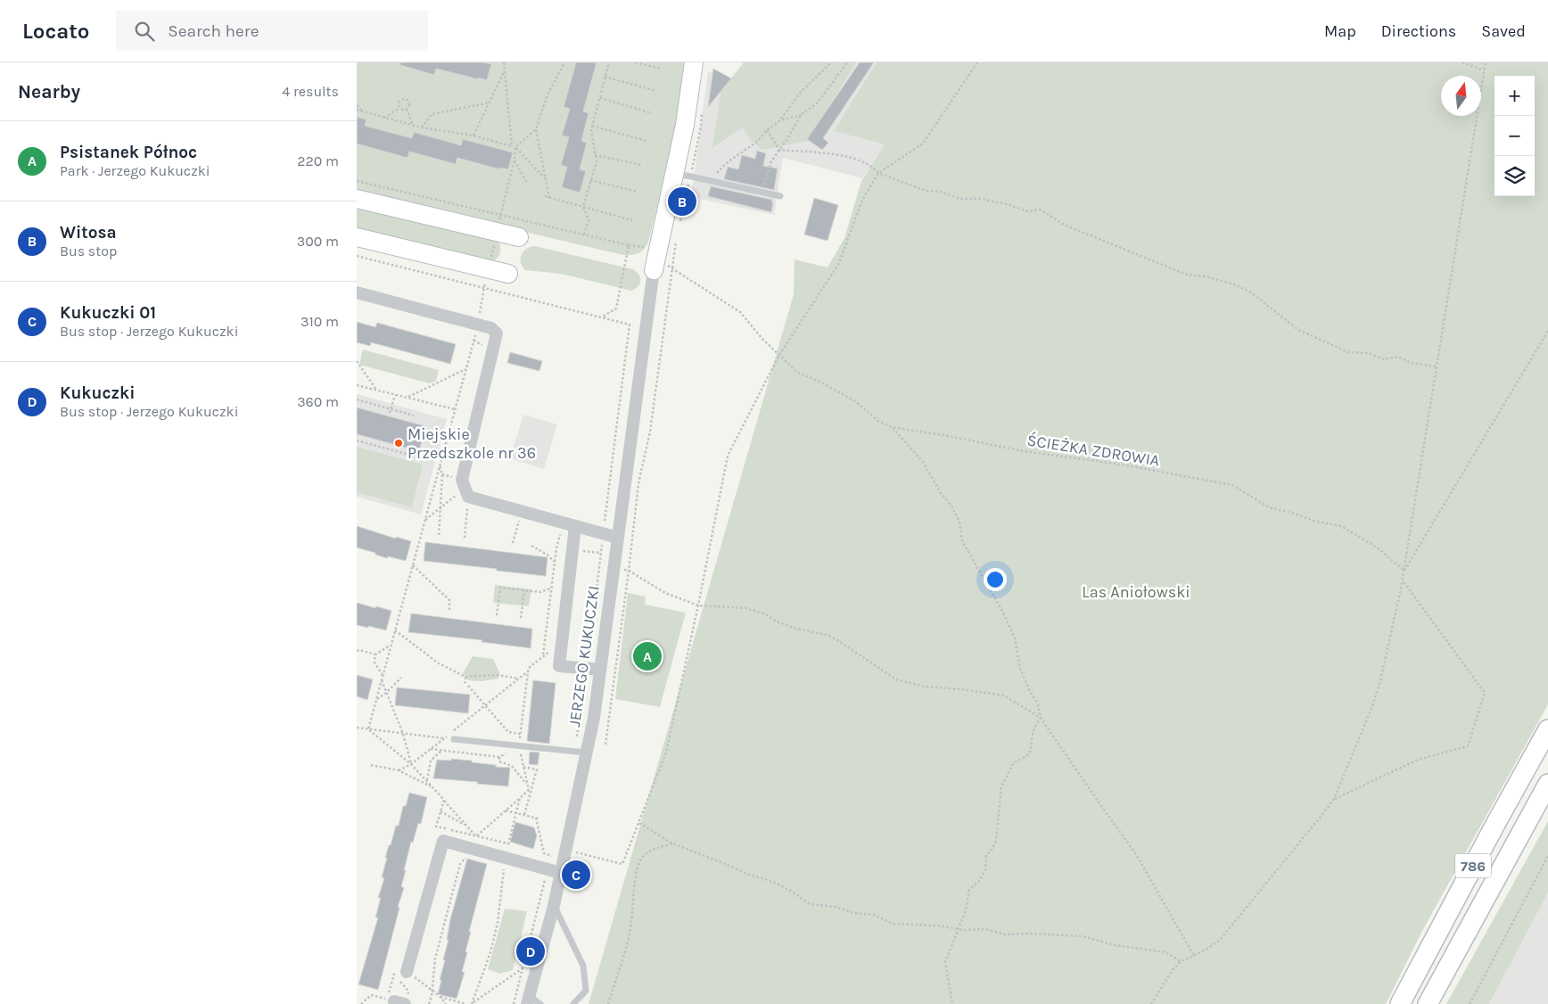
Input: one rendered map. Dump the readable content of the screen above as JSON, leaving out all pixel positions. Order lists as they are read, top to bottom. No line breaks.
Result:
{"streets":{"main road":["786"],"street":["JERZEGO KUKUCZKI"],"path":["ŚCIEŻKA ZDROWIA"]},"crossings":[["ŚCIEŻKA ZDROWIA","JERZEGO KUKUCZKI"]],"parks":["Las Aniołowski"],"places":["Miejskie Przedszkole nr 36"],"north":"top","page":{"header":"Locato","search":"Search here","nav":["Map","Directions","Saved"],"heading":["Nearby","4 results"],"map_buttons":["+","−"],"list":[{"mark":"A","name":"Psistanek Północ","note":"Park · Jerzego Kukuczki","value":"220 m"},{"mark":"B","name":"Witosa","note":"Bus stop","value":"300 m"},{"mark":"C","name":"Kukuczki 01","note":"Bus stop · Jerzego Kukuczki","value":"310 m"},{"mark":"D","name":"Kukuczki","note":"Bus stop · Jerzego Kukuczki","value":"360 m"}],"pins":["B","A","C","D"]}}
